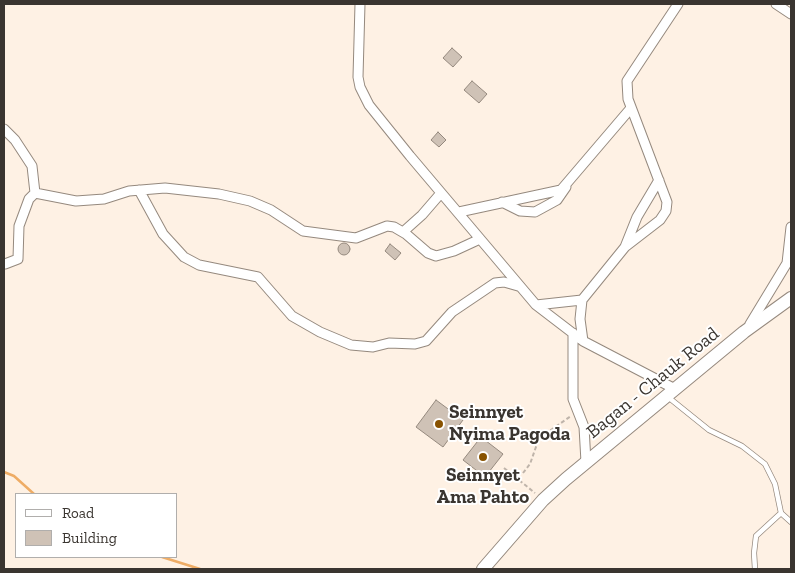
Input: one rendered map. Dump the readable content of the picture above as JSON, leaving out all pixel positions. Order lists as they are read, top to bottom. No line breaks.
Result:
{"streets":{"main road":["Bagan - Chauk Road"]},"places":["Seinnyet Nyima Pagoda","Seinnyet Ama Pahto"],"legend":["Road","Building"]}
